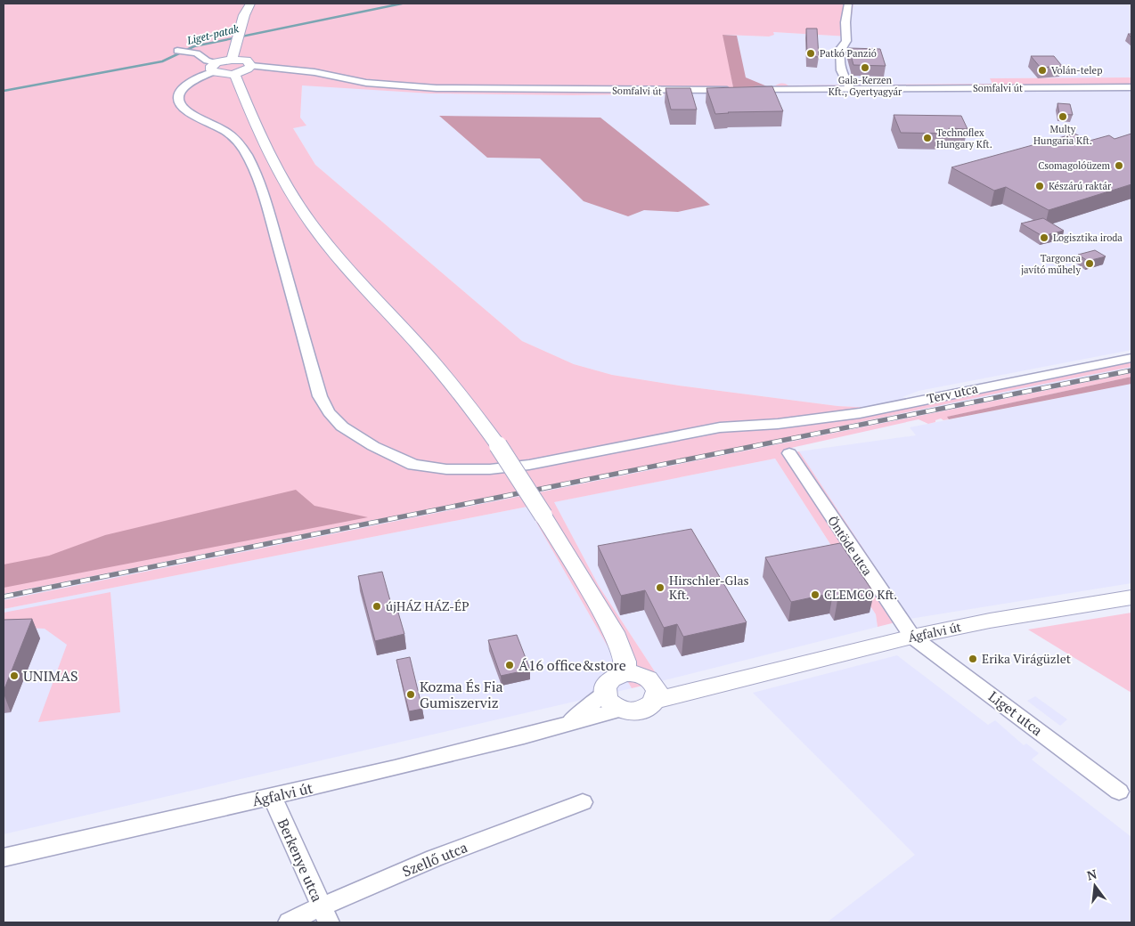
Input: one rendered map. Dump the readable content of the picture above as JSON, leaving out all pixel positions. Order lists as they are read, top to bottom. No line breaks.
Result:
{"streets":{"main road":["Ágfalvi út"],"street":["Somfalvi út","Terv utca","Öntöde utca","Liget utca","Szellő utca","Berkenye utca"]},"crossings":[["Öntöde utca","Ágfalvi út"],["Öntöde utca","Liget utca"],["Ágfalvi út","Liget utca"],["Ágfalvi út","Berkenye utca"],["Szellő utca","Berkenye utca"]],"water":["Liget-patak"],"places":["Patkó Panzió","Gala-Kerzen Kft., Gyertyagyár","Volán-telep","Multy Hungaria Kft.","Technoflex Hungary Kft.","Csomagolóüzem","Készárú raktár","Logisztika iroda","Targonca javító műhely","Hirschler-Glas Kft.","CLEMCO Kft.","újHÁZ HÁZ-ÉP","Erika Virágüzlet","Á16 office&store","UNIMAS","Kozma És Fia Gumiszerviz"],"north":"top"}
